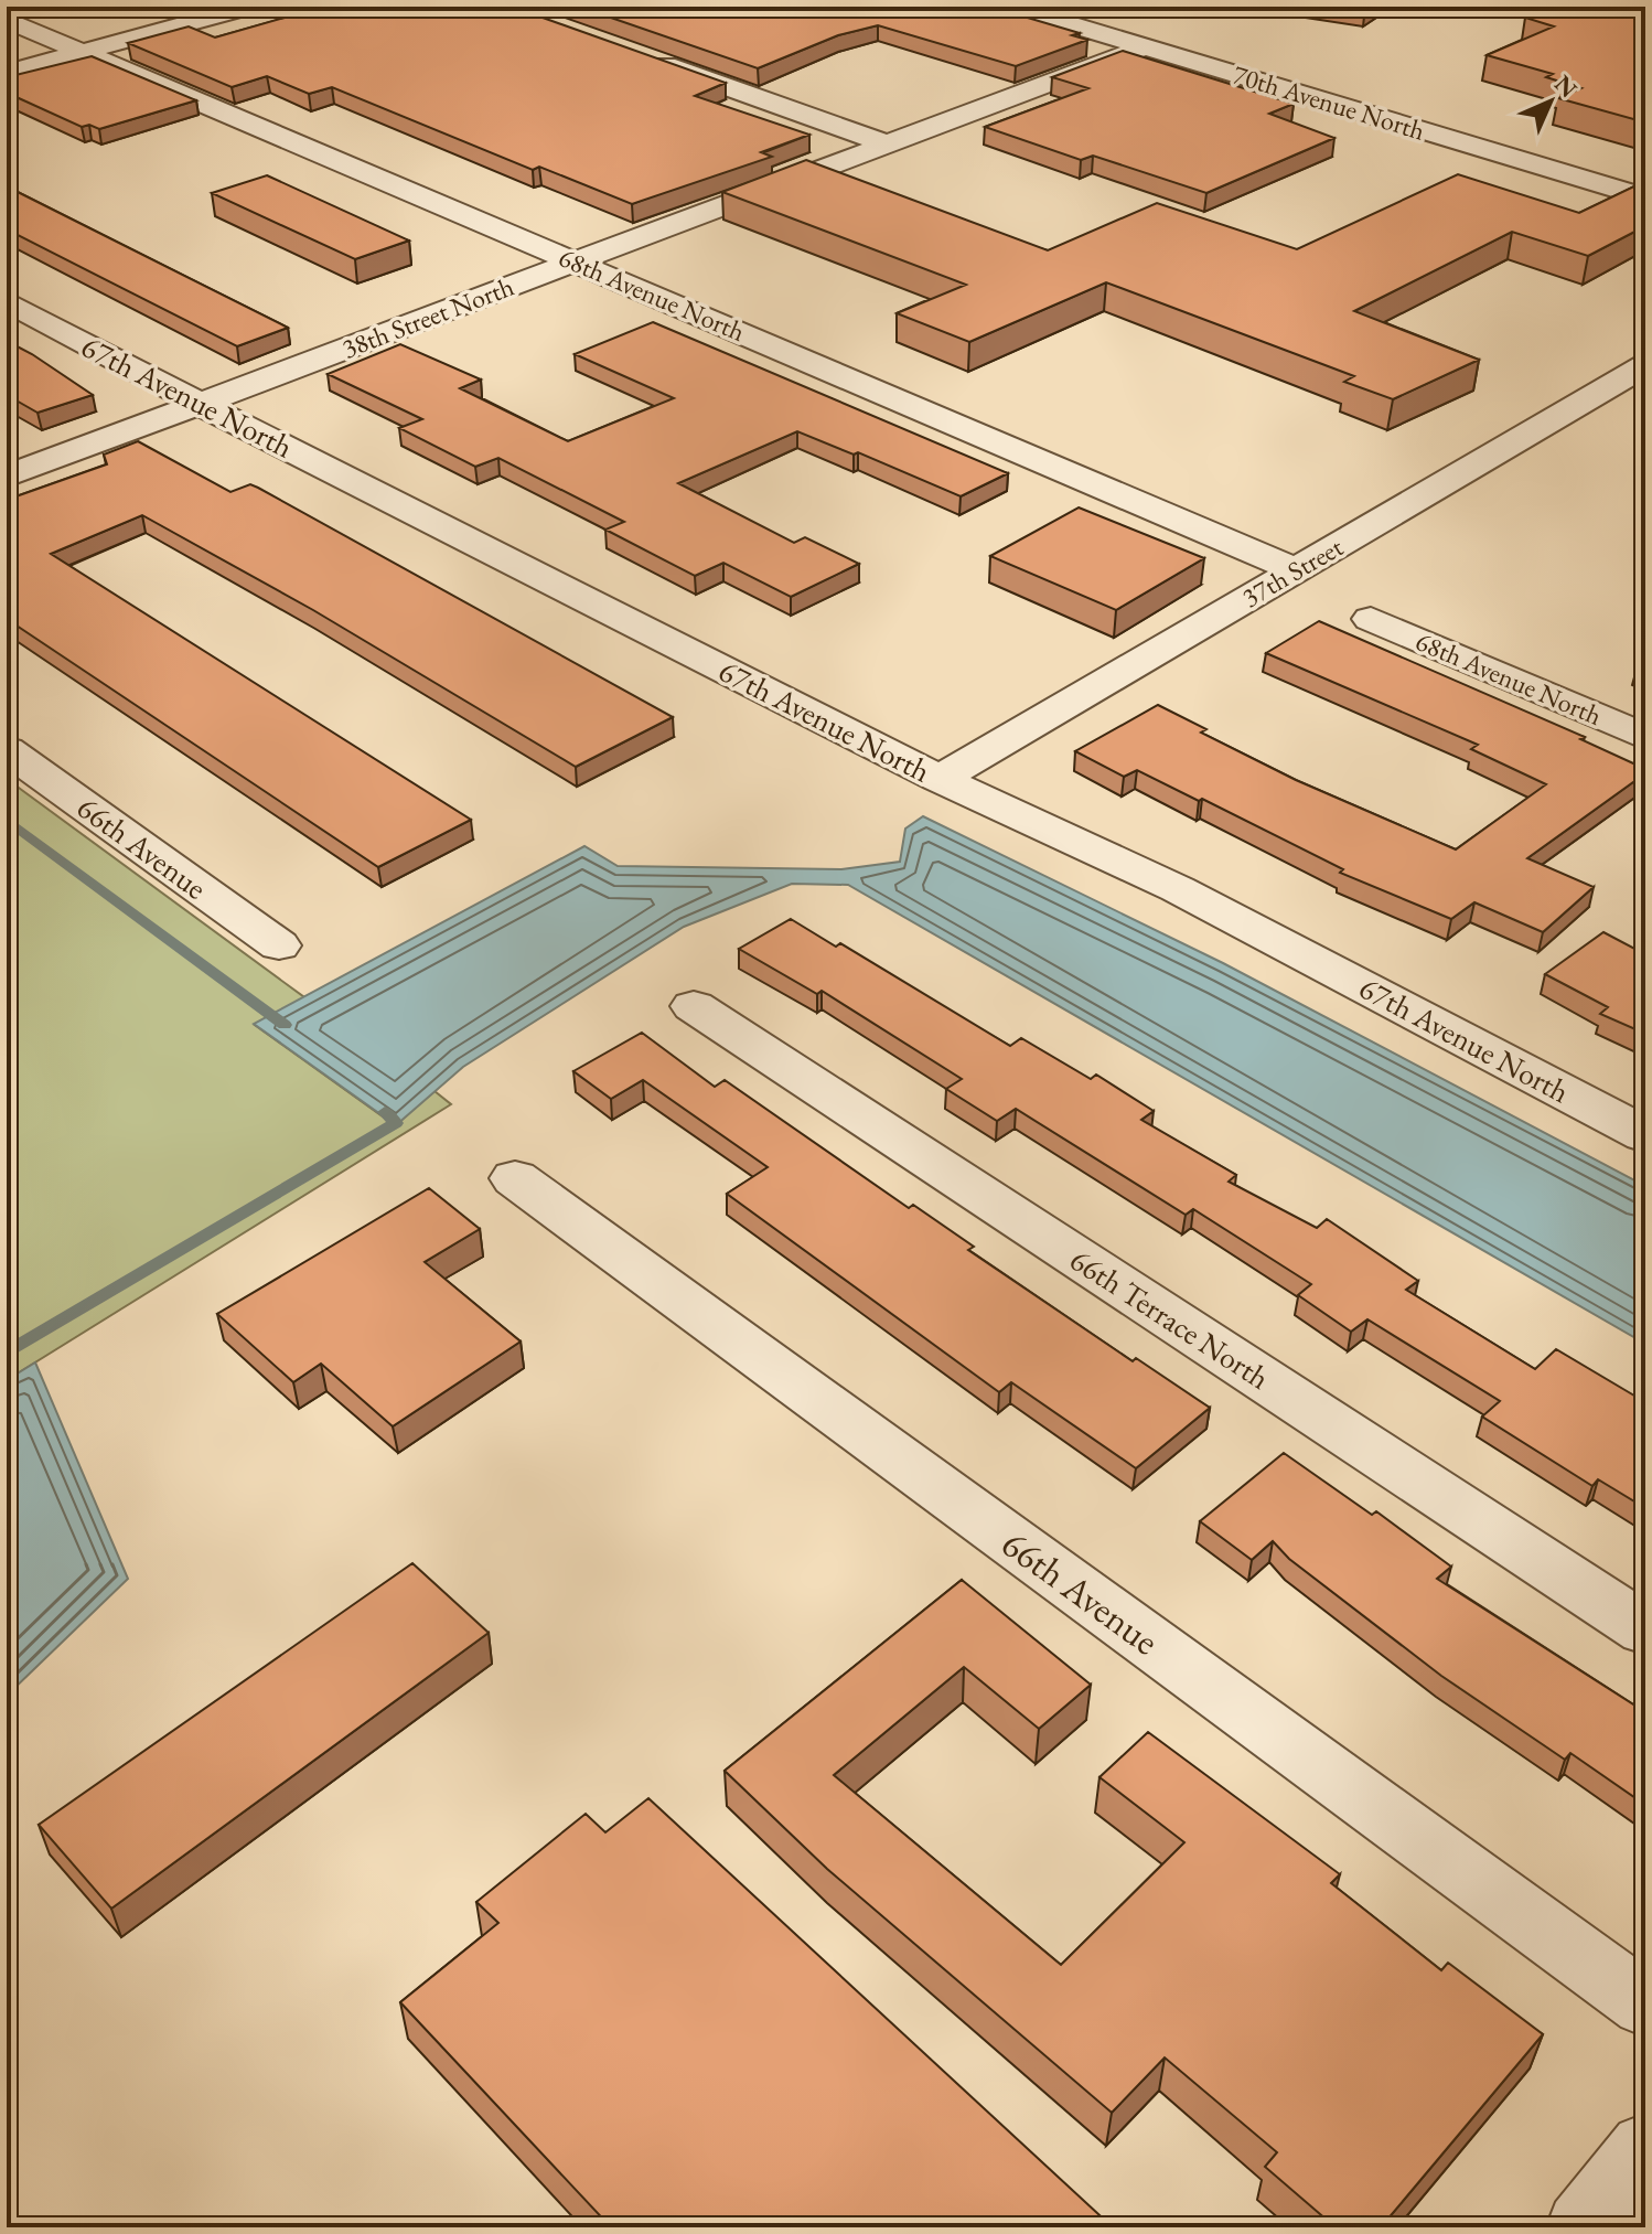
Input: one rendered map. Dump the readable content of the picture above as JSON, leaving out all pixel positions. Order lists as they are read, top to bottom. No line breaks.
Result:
{"streets":{"street":["70th Avenue North","68th Avenue North","38th Street North","67th Avenue North","37th Street","66th Avenue","66th Terrace North"]},"crossings":[["70th Avenue North","38th Street North"],["68th Avenue North","38th Street North"],["68th Avenue North","37th Street"],["38th Street North","67th Avenue North"],["67th Avenue North","37th Street"]],"north":"top right"}
